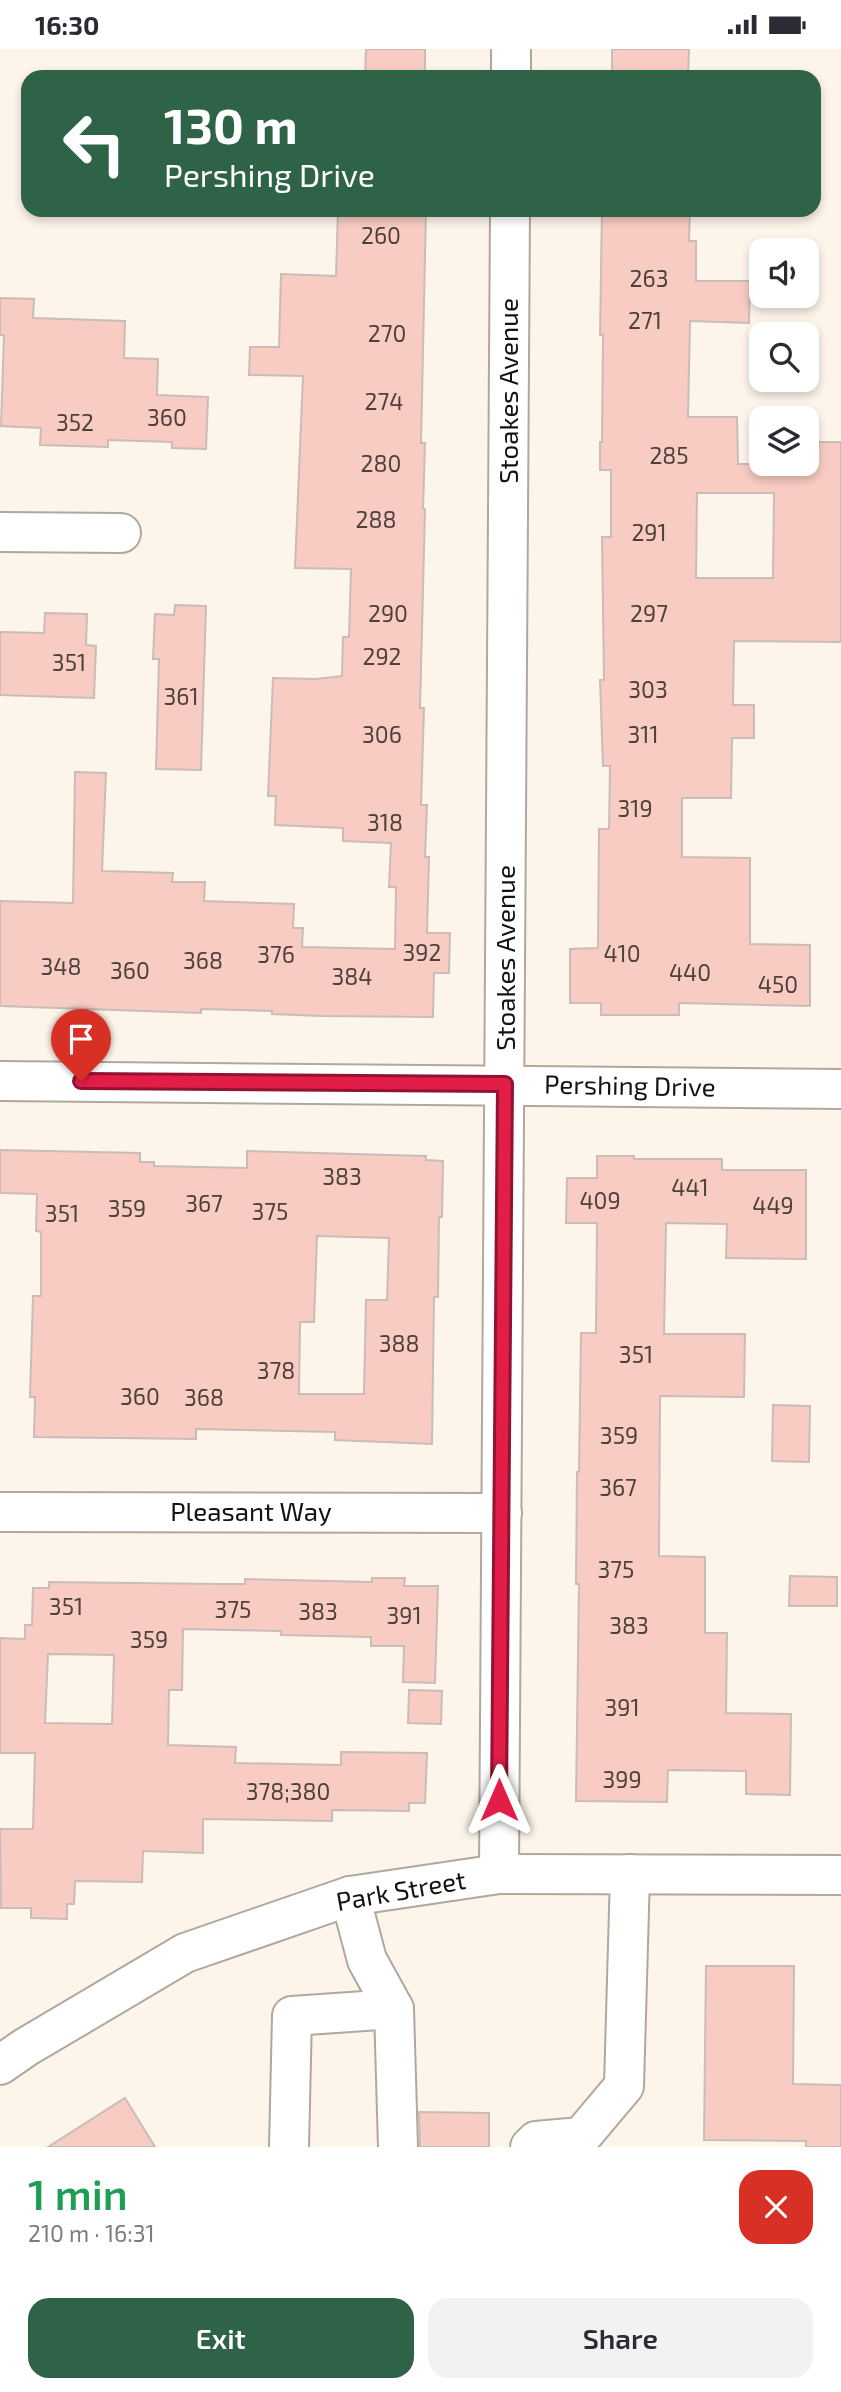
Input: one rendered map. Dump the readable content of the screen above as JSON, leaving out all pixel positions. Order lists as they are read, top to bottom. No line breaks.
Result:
{"streets":{"street":["Stoakes Avenue","Pershing Drive","Pleasant Way","Park Street"]},"crossings":[["Stoakes Avenue","Pershing Drive"],["Stoakes Avenue","Pleasant Way"],["Stoakes Avenue","Park Street"]],"house_numbers":["260","263","271","270","274","360","352","285","280","288","291","290","297","292","351","303","361","306","311","319","318","392","410","376","368","348","360","440","384","450","383","441","409","367","449","359","375","351","388","351","378","360","368","359","367","375","351","375","383","391","383","359","391","399","378;380"],"page":{"status":"16:30","turn":["130 m","Pershing Drive"],"heading":["1 min","210 m · 16:31"],"buttons":["Exit","Share"]}}
